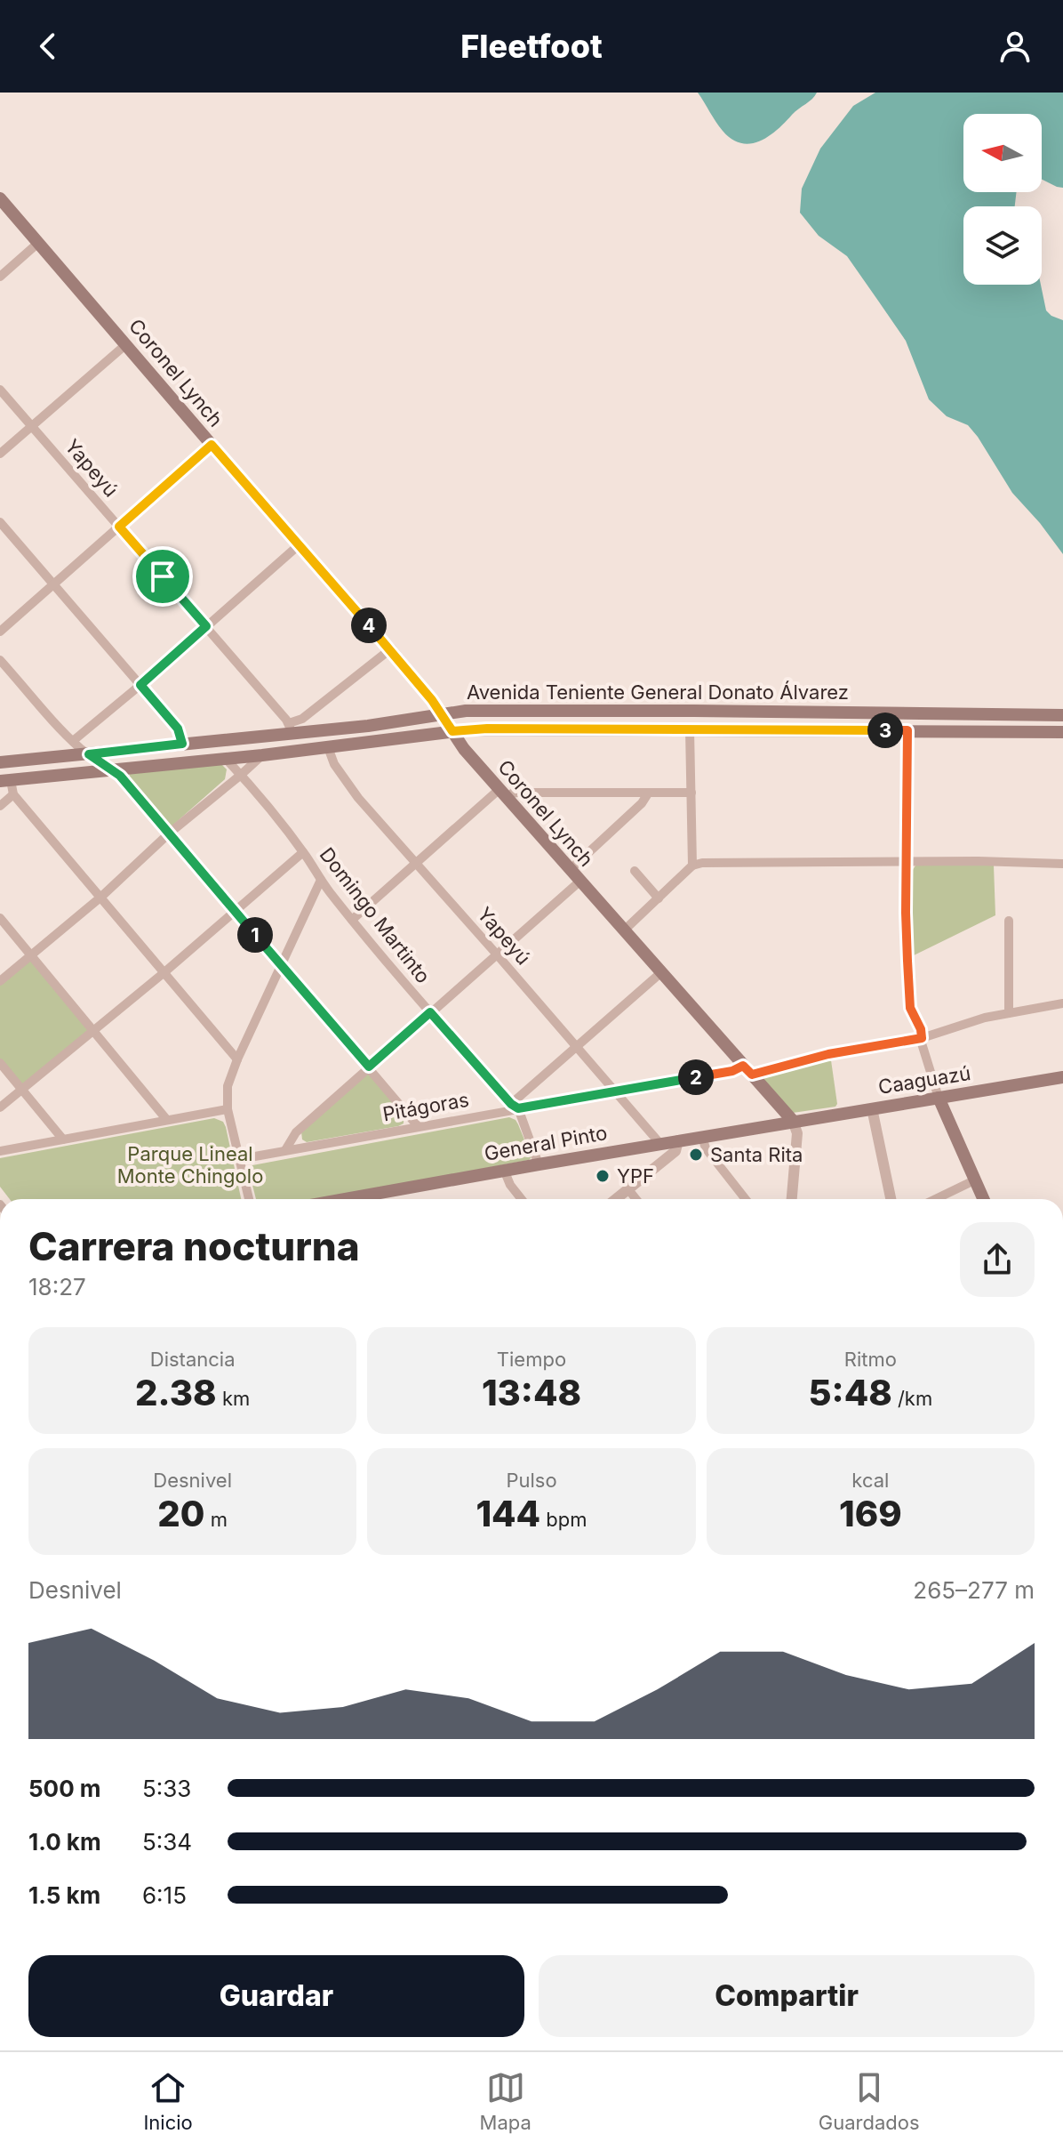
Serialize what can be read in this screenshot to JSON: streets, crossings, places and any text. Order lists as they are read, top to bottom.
{
  "streets": {
    "main road": [
      "Coronel Lynch",
      "Avenida Teniente General Donato Álvarez",
      "Caaguazú",
      "General Pinto"
    ],
    "street": ["Yapeyú", "Domingo Martinto", "Pitágoras"]
  },
  "crossings": [
    ["Coronel Lynch", "Avenida Teniente General Donato Álvarez"],
    ["Coronel Lynch", "Caaguazú"],
    ["Coronel Lynch", "Pitágoras"],
    ["Coronel Lynch", "General Pinto"],
    ["Yapeyú", "Avenida Teniente General Donato Álvarez"],
    ["Yapeyú", "Pitágoras"],
    ["Yapeyú", "General Pinto"],
    ["Avenida Teniente General Donato Álvarez", "Domingo Martinto"],
    ["Domingo Martinto", "Pitágoras"],
    ["Domingo Martinto", "General Pinto"],
    ["Caaguazú", "General Pinto"]
  ],
  "parks": ["Parque Lineal Monte Chingolo"],
  "places": ["Santa Rita", "YPF"],
  "north": "left",
  "page": {
    "header": "Fleetfoot",
    "pins": [
      "4",
      "3",
      "1",
      "2"
    ],
    "heading": ["Carrera nocturna", "18:27"],
    "stats": [
      ["Distancia", "2.38 km"],
      ["Tiempo", "13:48"],
      ["Ritmo", "5:48 /km"],
      ["Desnivel", "20 m"],
      ["Pulso", "144 bpm"],
      ["kcal", "169"]
    ],
    "chart": ["Desnivel", "265–277 m"],
    "list": [
      {
        "name": "500 m",
        "note": "5:33"
      },
      {
        "name": "1.0 km",
        "note": "5:34"
      },
      {
        "name": "1.5 km",
        "note": "6:15"
      }
    ],
    "buttons": ["Guardar", "Compartir"],
    "tabs": ["Inicio", "Mapa", "Guardados"]
  }
}
